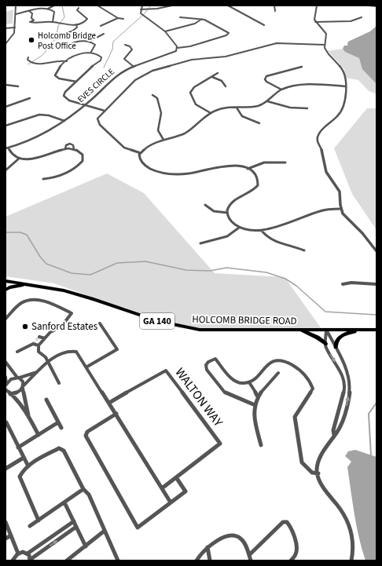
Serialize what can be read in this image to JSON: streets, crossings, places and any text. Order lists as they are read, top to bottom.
{
  "streets": {
    "main road": ["HOLCOMB BRIDGE ROAD", "GA 140"],
    "street": ["EVES CIRCLE", "WALTON WAY"]
  },
  "places": ["Holcomb Bridge Post Office", "Sanford Estates"]
}
